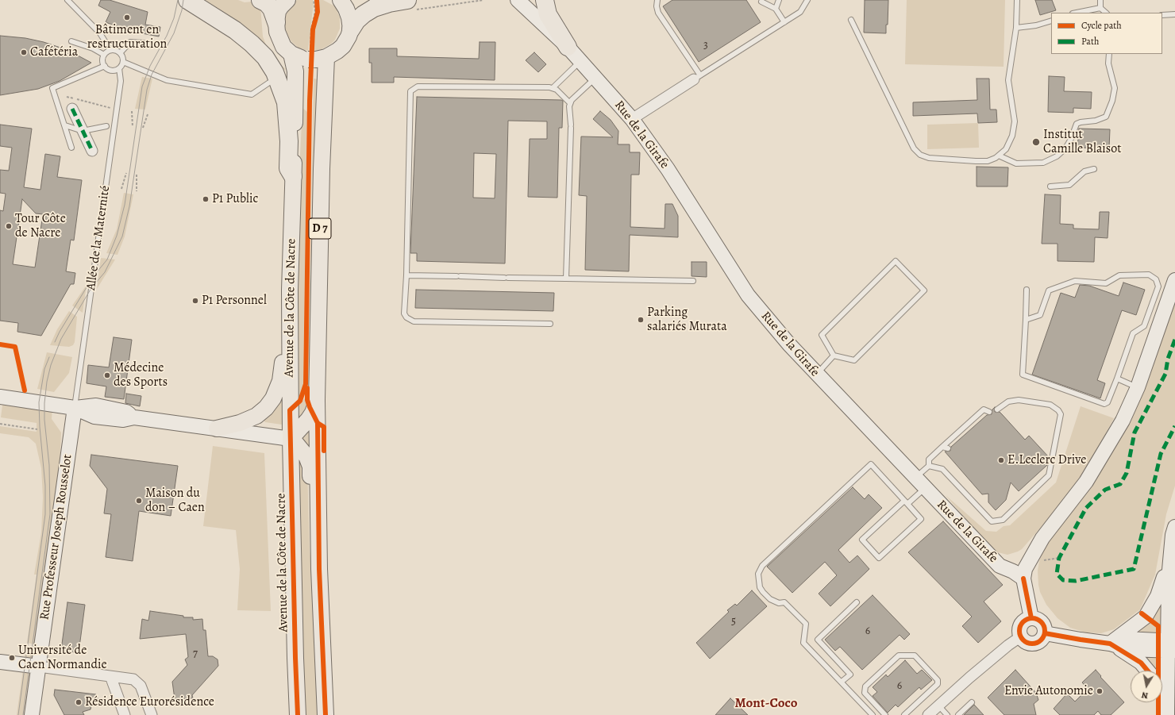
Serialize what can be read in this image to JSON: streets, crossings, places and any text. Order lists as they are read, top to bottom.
{
  "streets": {
    "main road": ["D 7", "Avenue de la Côte de Nacre"],
    "street": ["Rue de la Girafe", "Rue Professeur Joseph Rousselot"],
    "lane": ["Allée de la Maternité"]
  },
  "crossings": [
    ["Allée de la Maternité", "Rue Professeur Joseph Rousselot"]
  ],
  "districts": ["Mont-Coco"],
  "places": [
    "Bâtiment en restructuration",
    "Cafétéria",
    "Institut Camille Blaisot",
    "P1 Public",
    "Tour Côte de Nacre",
    "P1 Personnel",
    "Parking salariés Murata",
    "Médecine des Sports",
    "E.Leclerc Drive",
    "Maison du don – Caen",
    "Université de Caen Normandie",
    "Envie Autonomie",
    "Résidence Eurorésidence"
  ],
  "house_numbers": [
    "3",
    "5",
    "6",
    "7",
    "6"
  ],
  "legend": ["Cycle path", "Path"],
  "north": "bottom"
}
